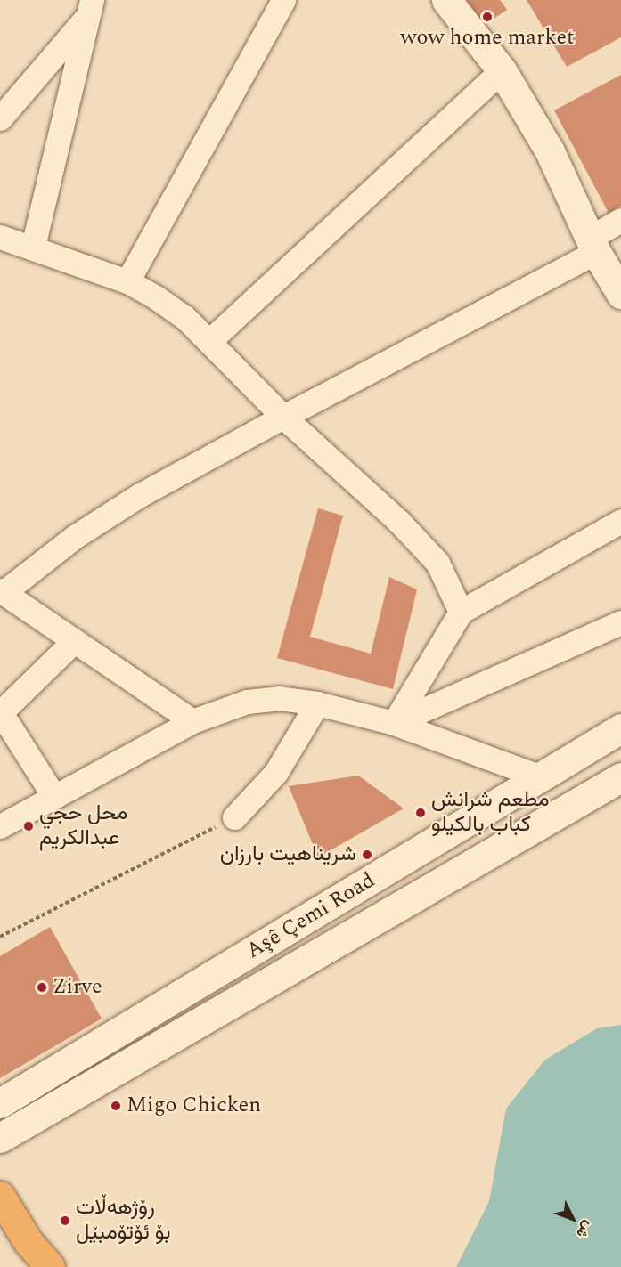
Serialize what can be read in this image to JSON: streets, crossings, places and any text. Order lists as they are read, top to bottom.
{
  "streets": {
    "main road": ["Aşê Çemi Road"]
  },
  "places": [
    "wow home market",
    "مطعم شرانش كباب بالكيلو",
    "محل حجي عبدالكريم",
    "شريناهيت بارزان",
    "Zirve",
    "Migo Chicken",
    "رۆژهەڵات بۆ ئۆتۆمبێل"
  ],
  "north": "bottom right"
}
